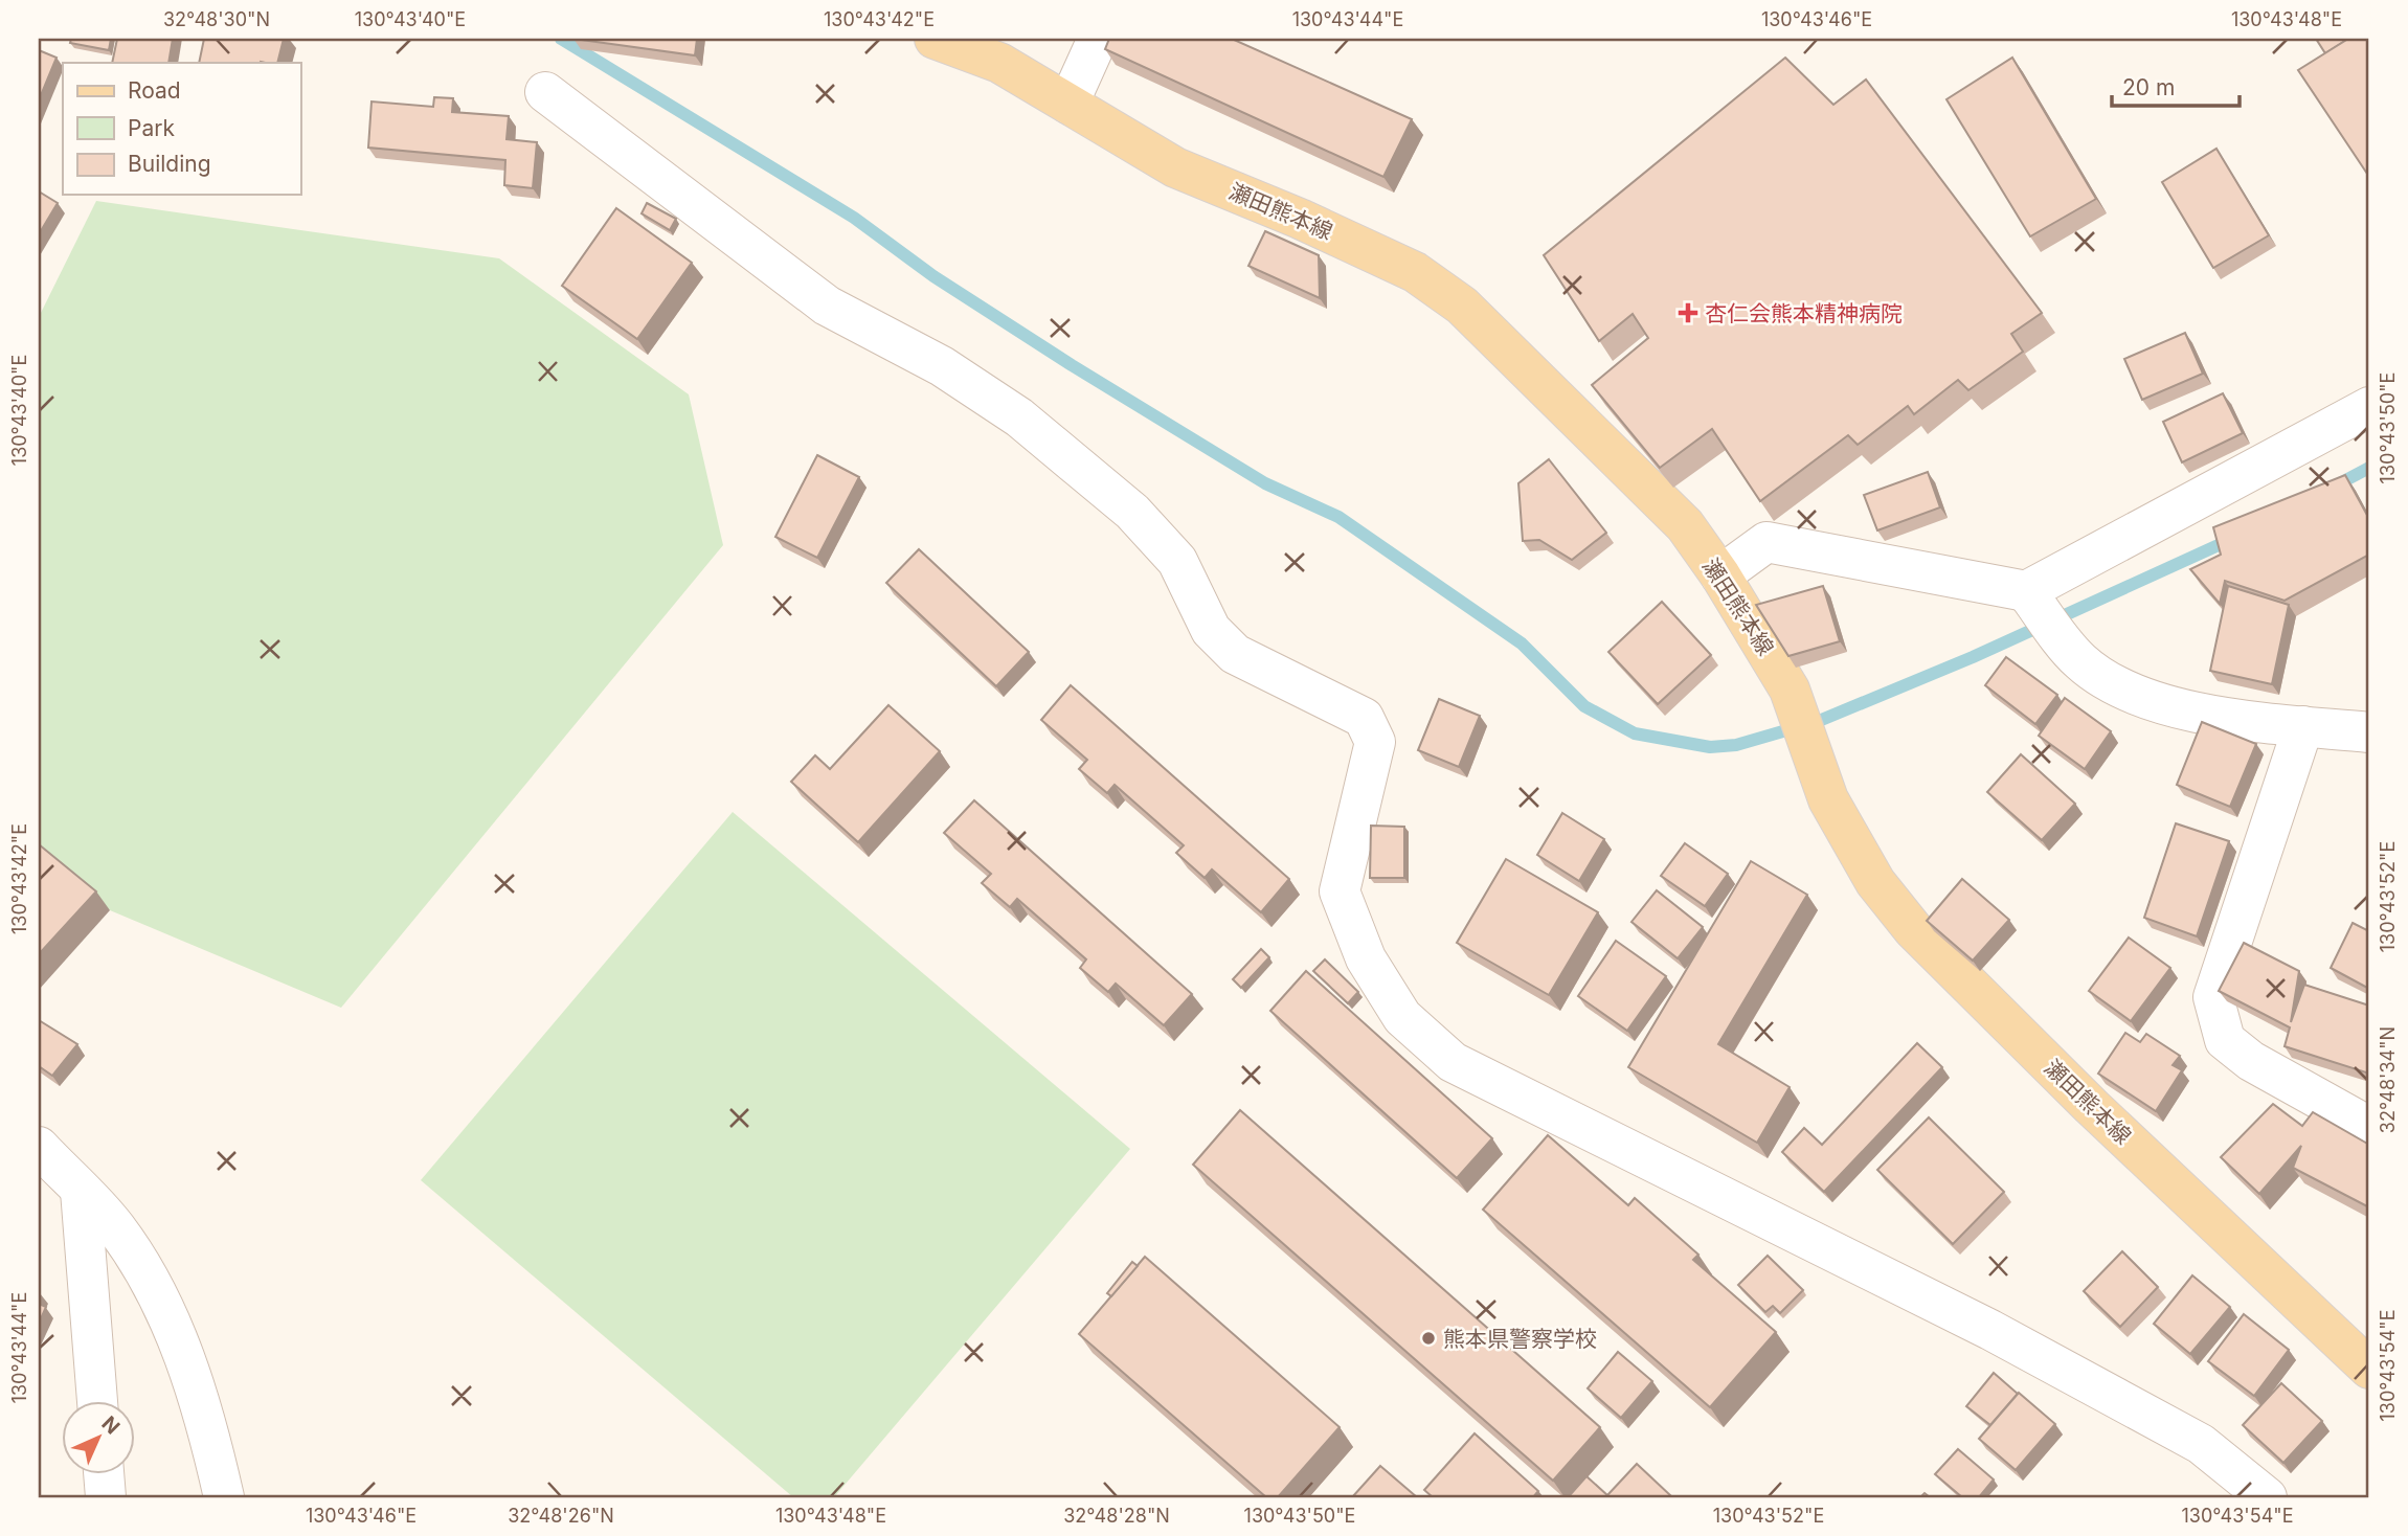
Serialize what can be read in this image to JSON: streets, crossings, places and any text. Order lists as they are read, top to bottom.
{
  "streets": {
    "main road": ["瀬田熊本線"]
  },
  "places": {
    "health": ["杏仁会熊本精神病院"],
    "other": ["熊本県警察学校"]
  },
  "legend": ["Road", "Park", "Building"],
  "scale_bar": "20 m",
  "north": "top right",
  "coordinates": [
    "32°48'30\"N",
    "130°43'40\"E",
    "130°43'42\"E",
    "130°43'44\"E",
    "130°43'46\"E",
    "130°43'48\"E",
    "130°43'50\"E",
    "130°43'52\"E",
    "32°48'34\"N",
    "130°43'54\"E",
    "32°48'26\"N",
    "32°48'28\"N"
  ]
}
